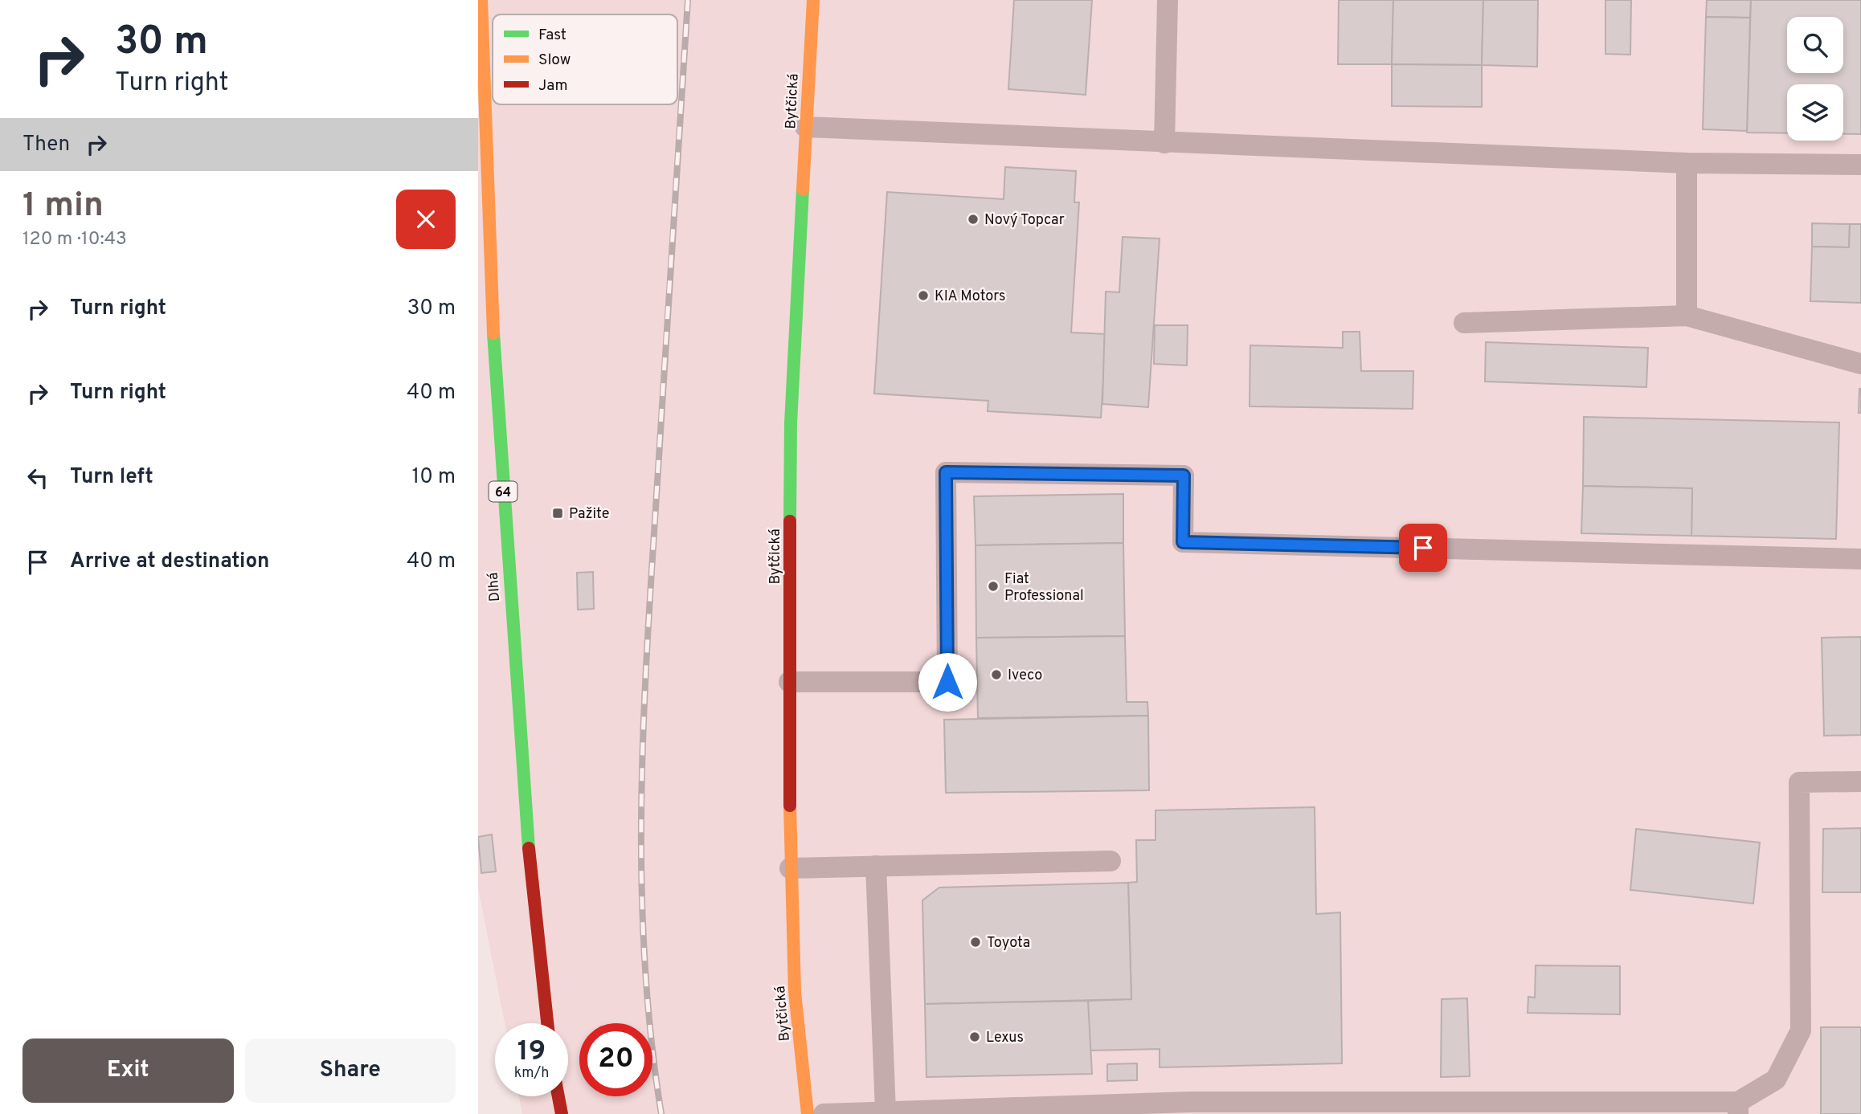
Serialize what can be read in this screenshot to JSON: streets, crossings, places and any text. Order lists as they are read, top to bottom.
{
  "streets": {
    "street": ["Bytčická", "64", "Dlhá"]
  },
  "places": {
    "other": [
      "Nový Topcar",
      "KIA Motors",
      "Fiat Professional",
      "Iveco",
      "Toyota",
      "Lexus"
    ],
    "transit": ["Pažite"]
  },
  "legend": ["Fast", "Slow", "Jam"],
  "page": {
    "turn": ["30 m", "Turn right"],
    "then": "Then",
    "heading": ["1 min", "120 m · 10:43"],
    "list": [
      {
        "name": "Turn right",
        "value": "30 m"
      },
      {
        "name": "Turn right",
        "value": "40 m"
      },
      {
        "name": "Turn left",
        "value": "10 m"
      },
      {
        "name": "Arrive at destination",
        "value": "40 m"
      }
    ],
    "speed": "19 km/h",
    "limit": "20",
    "buttons": ["Exit", "Share"]
  }
}
